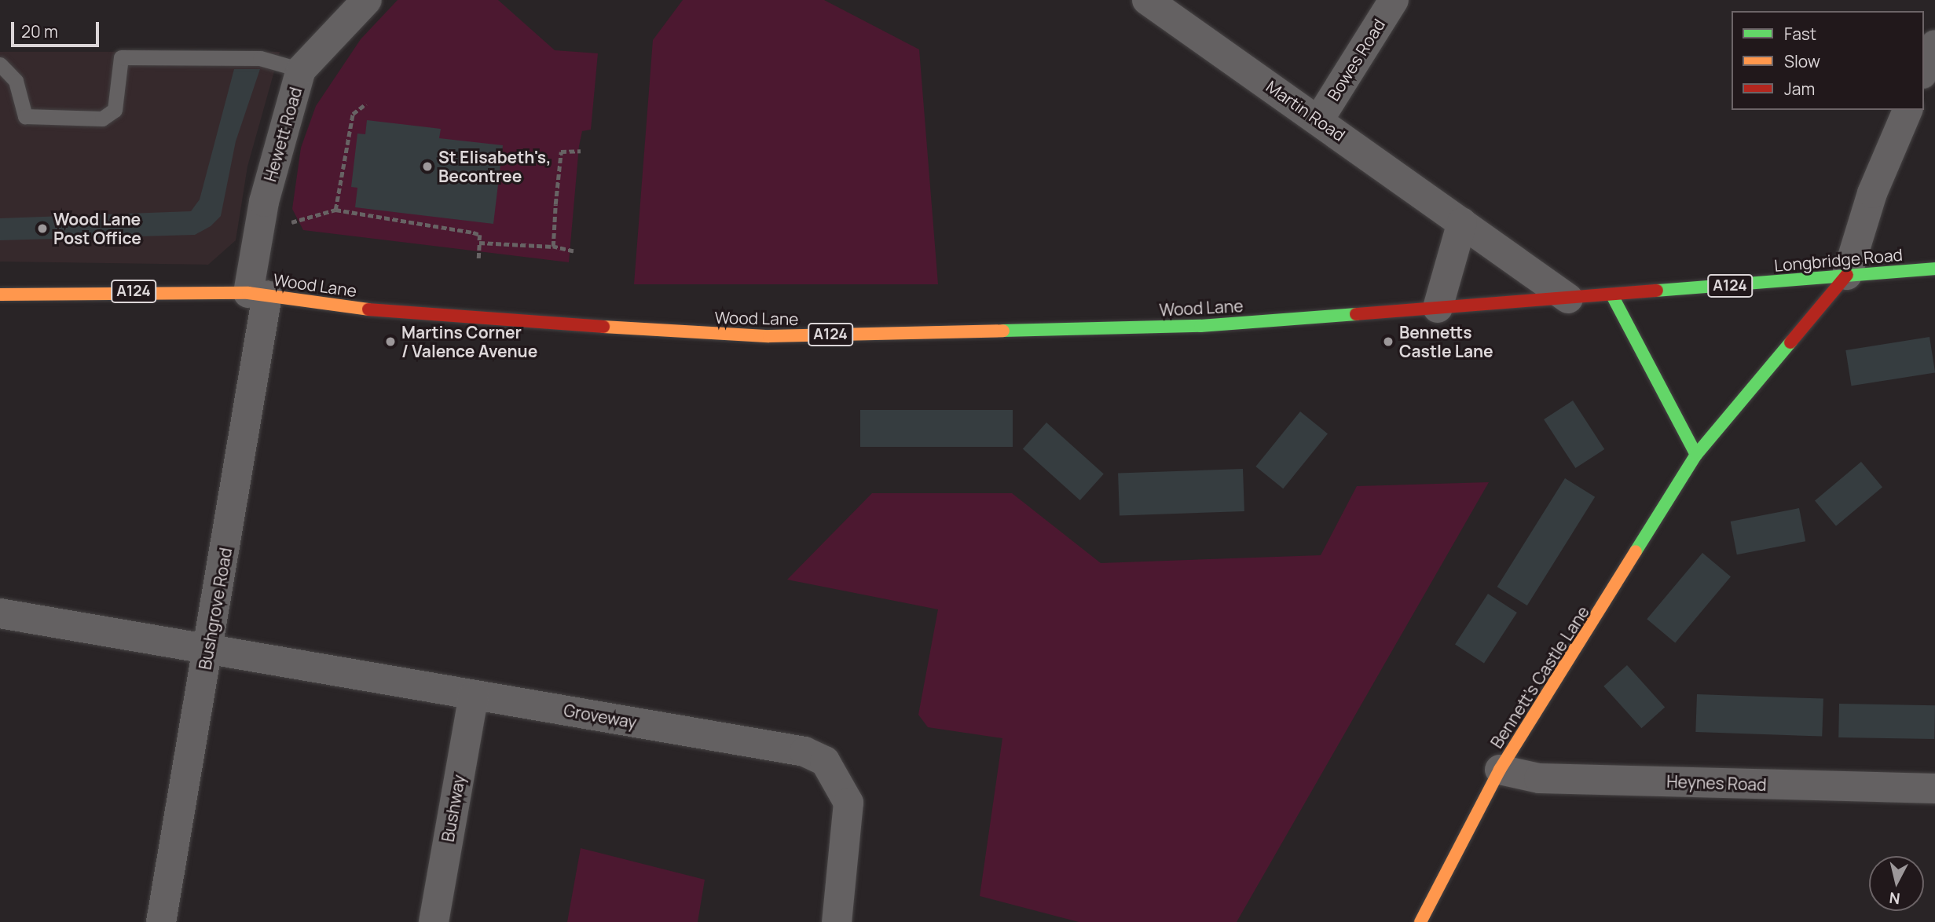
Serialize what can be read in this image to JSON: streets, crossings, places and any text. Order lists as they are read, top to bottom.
{
  "streets": {
    "main road": [
      "Longbridge Road",
      "Wood Lane",
      "A124",
      "Bennett's Castle Lane"
    ],
    "street": [
      "Bowes Road",
      "Martin Road",
      "Hewett Road",
      "Bushgrove Road",
      "Groveway",
      "Heynes Road",
      "Bushway"
    ]
  },
  "crossings": [
    ["Bowes Road", "Martin Road"],
    ["Martin Road", "Wood Lane"],
    ["Hewett Road", "Wood Lane"],
    ["Hewett Road", "Bushgrove Road"],
    ["Longbridge Road", "Wood Lane"],
    ["Longbridge Road", "Bennett's Castle Lane"],
    ["Wood Lane", "Bushgrove Road"],
    ["Bushgrove Road", "Groveway"],
    ["Bennett's Castle Lane", "Heynes Road"],
    ["Groveway", "Bushway"]
  ],
  "places": [
    "St Elisabeth's, Becontree",
    "Wood Lane Post Office",
    "Martins Corner / Valence Avenue",
    "Bennetts Castle Lane"
  ],
  "legend": ["Fast", "Slow", "Jam"],
  "scale_bar": "20 m",
  "north": "bottom"
}
